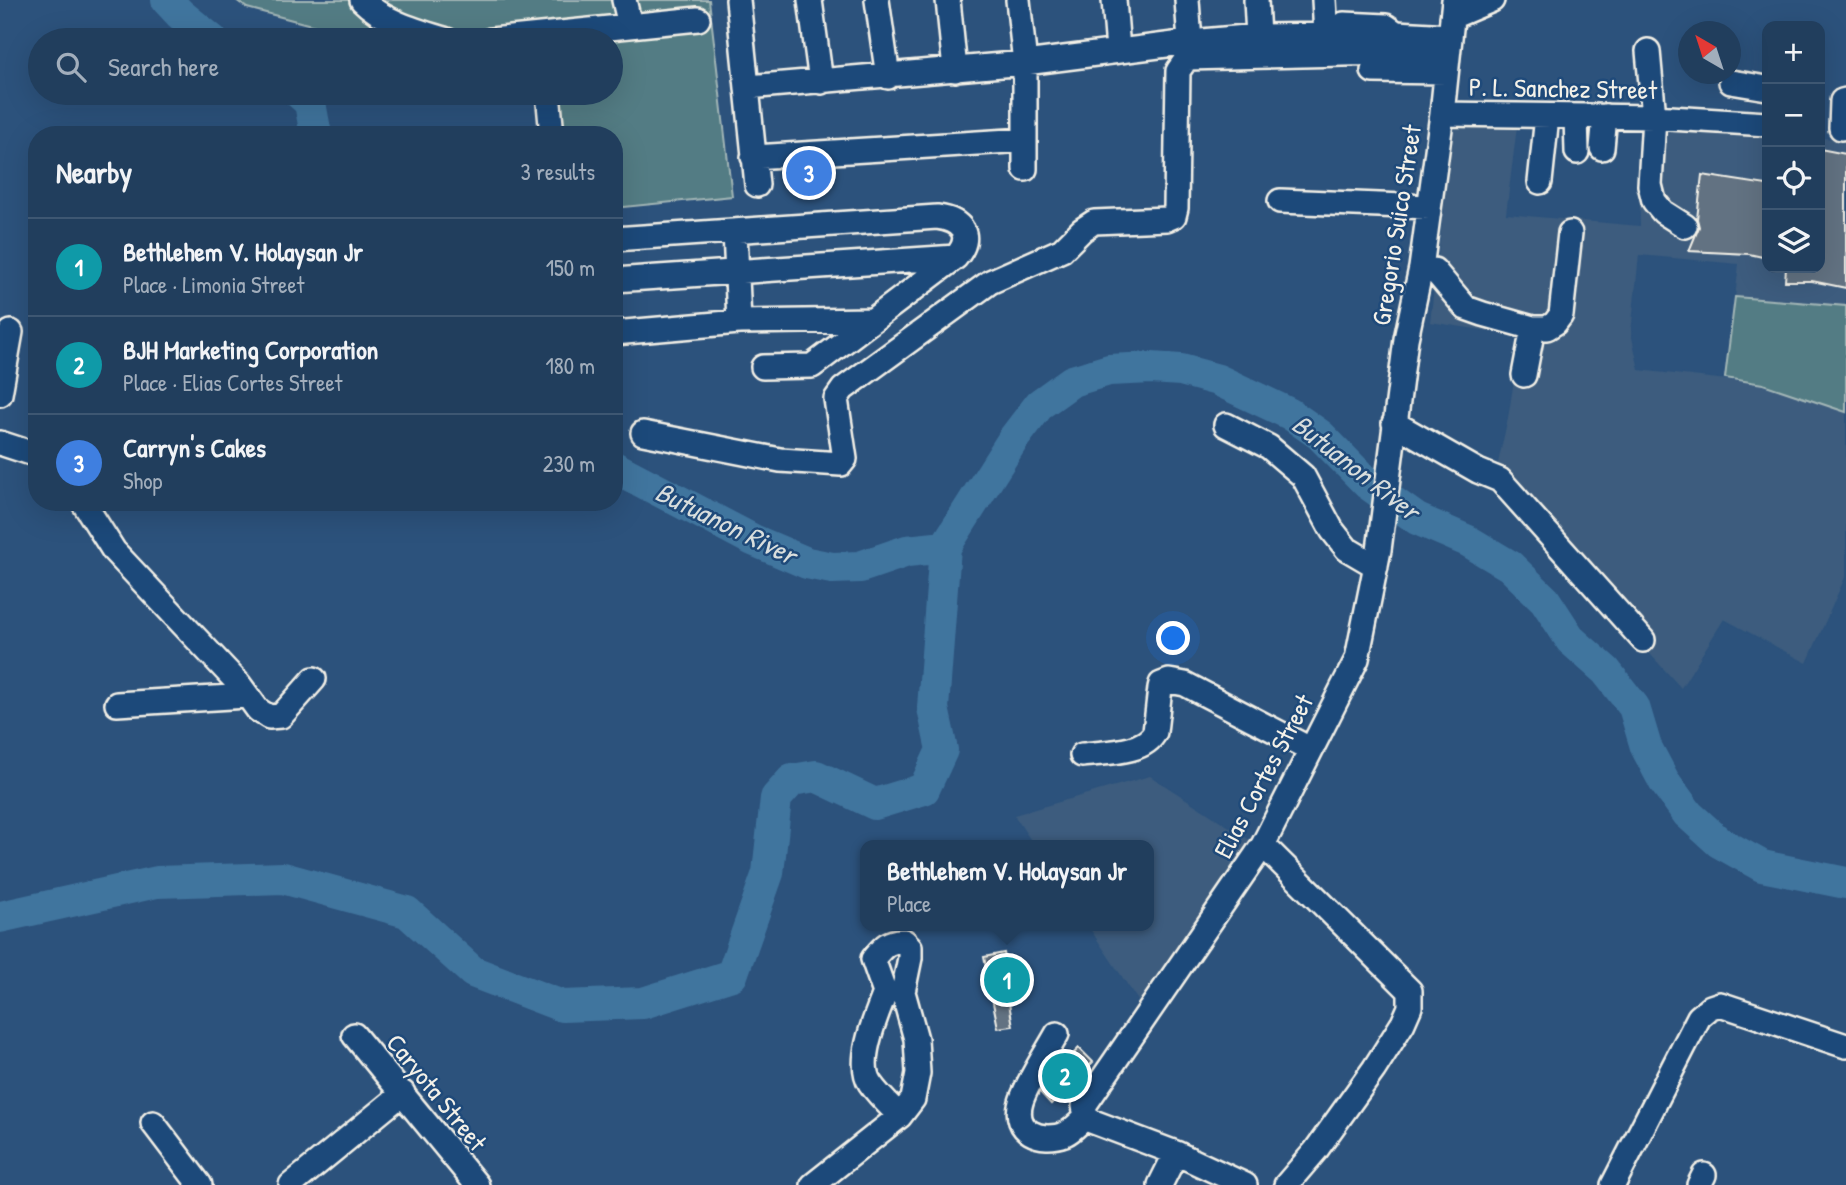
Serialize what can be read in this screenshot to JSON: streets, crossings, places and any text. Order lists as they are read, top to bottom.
{
  "streets": {
    "street": [
      "P. L. Sanchez Street",
      "Gregorio Suico Street",
      "Elias Cortes Street",
      "Caryota Street"
    ]
  },
  "crossings": [
    ["P. L. Sanchez Street", "Gregorio Suico Street"],
    ["Gregorio Suico Street", "Elias Cortes Street"]
  ],
  "water": ["Butuanon River"],
  "north": "top left",
  "page": {
    "map_buttons": ["+", "−"],
    "search": "Search here",
    "heading": ["Nearby", "3 results"],
    "pins": ["3", "1", "2"],
    "list": [
      {
        "mark": "1",
        "name": "Bethlehem V. Holaysan Jr",
        "note": "Place · Limonia Street",
        "value": "150 m"
      },
      {
        "mark": "2",
        "name": "BJH Marketing Corporation",
        "note": "Place · Elias Cortes Street",
        "value": "180 m"
      },
      {
        "mark": "3",
        "name": "Carryn's Cakes",
        "note": "Shop",
        "value": "230 m"
      }
    ],
    "popup": ["Bethlehem V. Holaysan Jr", "Place"]
  }
}
